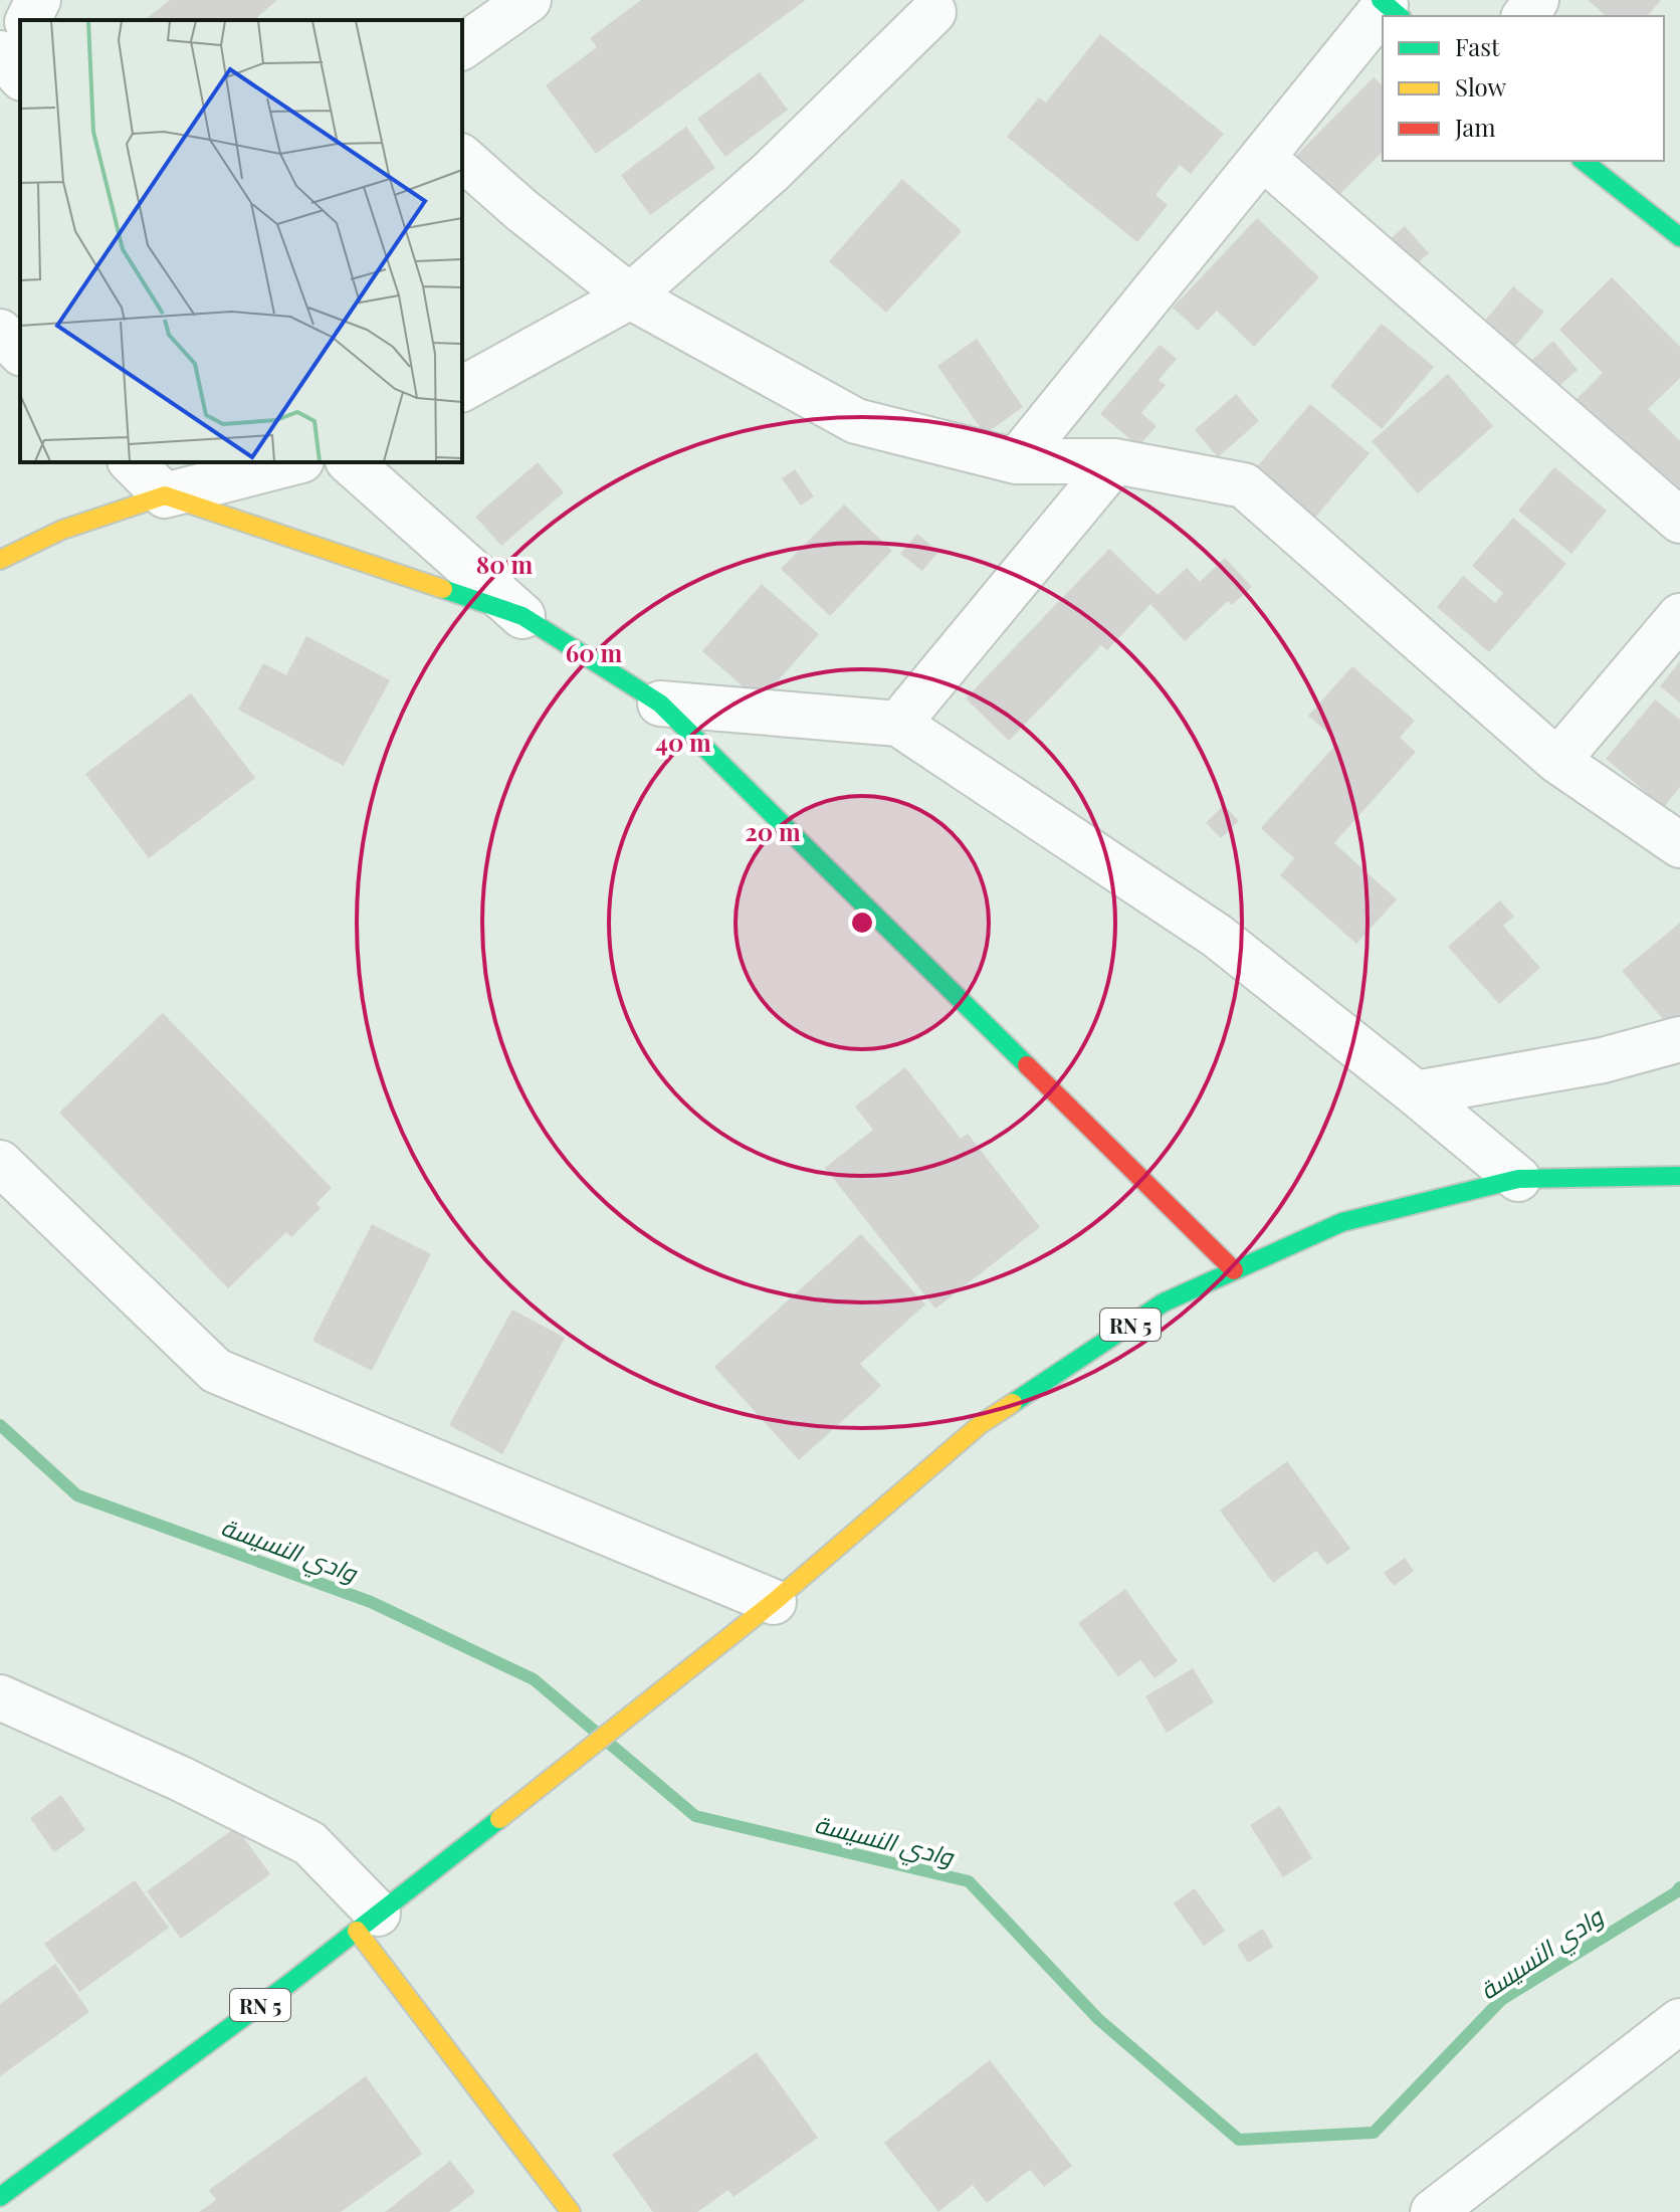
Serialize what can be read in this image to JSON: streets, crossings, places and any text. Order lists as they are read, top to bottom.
{
  "streets": {
    "street": ["RN 5"]
  },
  "water": ["وادي النسيسة"],
  "legend": ["Fast", "Slow", "Jam"],
  "rings": [
    "80 m",
    "60 m",
    "40 m",
    "20 m"
  ]
}
